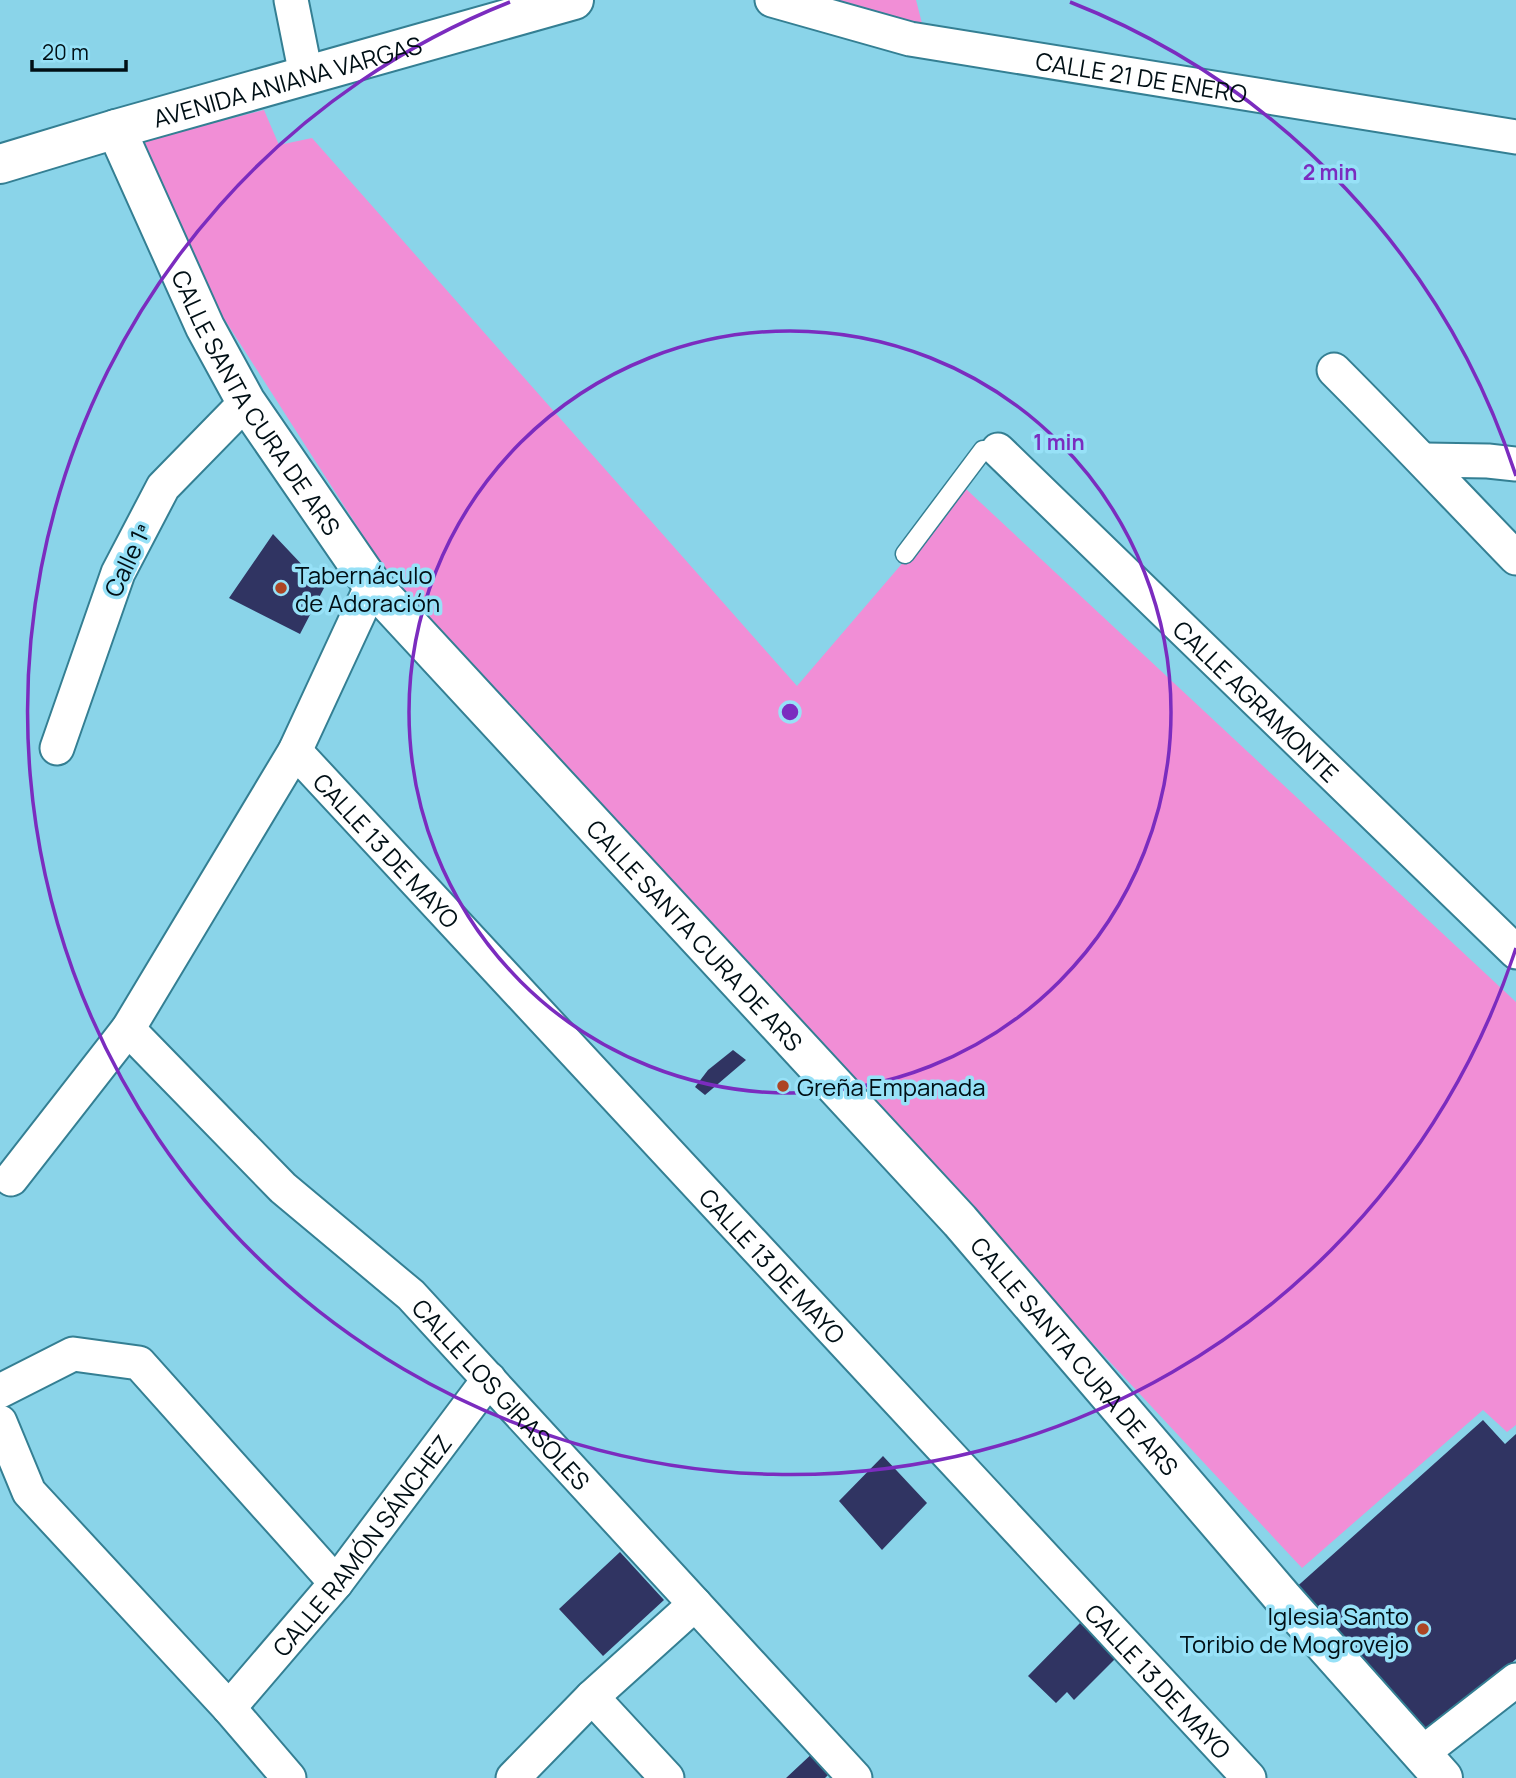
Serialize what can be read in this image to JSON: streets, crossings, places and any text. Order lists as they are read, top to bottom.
{
  "streets": {
    "street": [
      "CALLE 21 DE ENERO",
      "AVENIDA ANIANA VARGAS",
      "CALLE SANTA CURA DE ARS",
      "Calle 1ª",
      "CALLE AGRAMONTE",
      "CALLE 13 DE MAYO",
      "CALLE LOS GIRASOLES",
      "CALLE RAMÓN SÁNCHEZ"
    ]
  },
  "crossings": [
    ["AVENIDA ANIANA VARGAS", "CALLE SANTA CURA DE ARS"],
    ["CALLE SANTA CURA DE ARS", "Calle 1ª"],
    ["CALLE LOS GIRASOLES", "CALLE RAMÓN SÁNCHEZ"]
  ],
  "places": ["Tabernáculo de Adoración", "Greña Empanada", "Iglesia Santo Toribio de Mogrovejo"],
  "scale_bar": "20 m",
  "rings": ["2 min", "1 min"]
}
